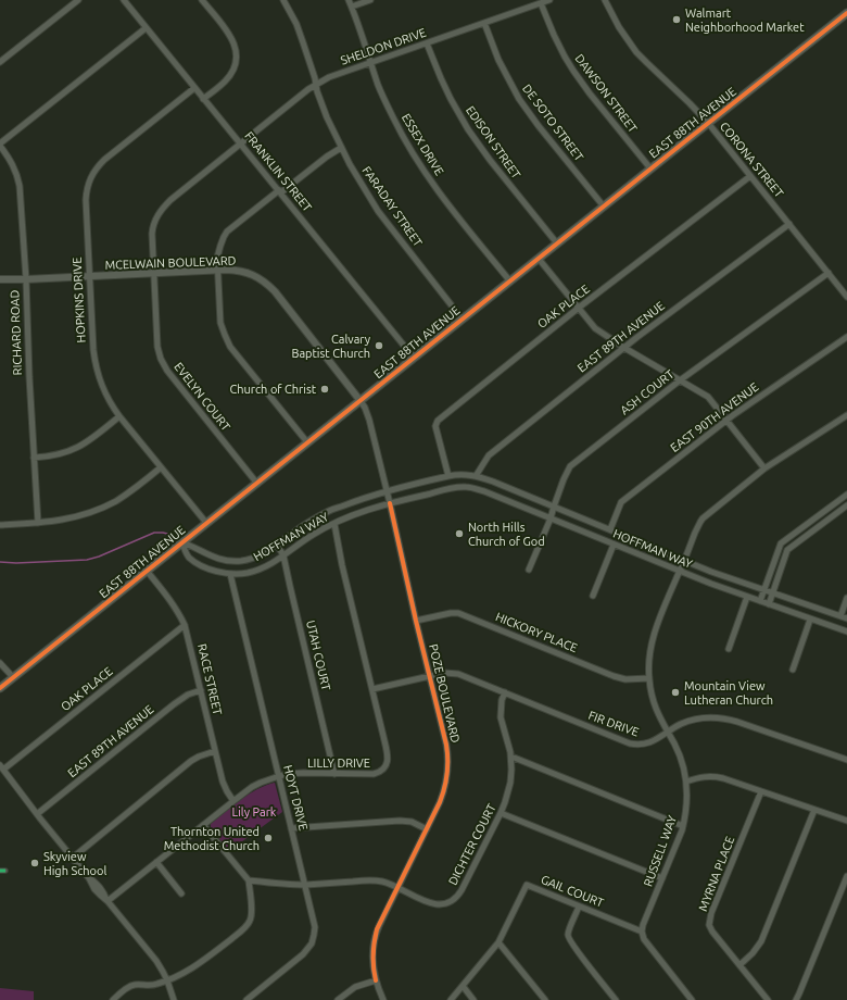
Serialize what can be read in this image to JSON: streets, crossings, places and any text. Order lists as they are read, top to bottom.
{
  "streets": {
    "main road": ["EAST 88TH AVENUE"],
    "street": [
      "SHELDON DRIVE",
      "DAWSON STREET",
      "DE SOTO STREET",
      "EDISON STREET",
      "ESSEX DRIVE",
      "CORONA STREET",
      "FRANKLIN STREET",
      "FARADAY STREET",
      "MCELWAIN BOULEVARD",
      "HOPKINS DRIVE",
      "OAK PLACE",
      "RICHARD ROAD",
      "EAST 89TH AVENUE",
      "ASH COURT",
      "EVELYN COURT",
      "EAST 90TH AVENUE",
      "HOFFMAN WAY",
      "HICKORY PLACE",
      "UTAH COURT",
      "RACE STREET",
      "POZE BOULEVARD",
      "FIR DRIVE",
      "LILLY DRIVE",
      "HOYT DRIVE",
      "DICHTER COURT",
      "RUSSELL WAY",
      "MYRNA PLACE",
      "GAIL COURT"
    ]
  },
  "crossings": [
    ["SHELDON DRIVE", "DAWSON STREET"],
    ["SHELDON DRIVE", "DE SOTO STREET"],
    ["SHELDON DRIVE", "EDISON STREET"],
    ["SHELDON DRIVE", "ESSEX DRIVE"],
    ["SHELDON DRIVE", "FRANKLIN STREET"],
    ["SHELDON DRIVE", "FARADAY STREET"],
    ["SHELDON DRIVE", "EVELYN COURT"],
    ["DAWSON STREET", "EAST 88TH AVENUE"],
    ["DE SOTO STREET", "EAST 88TH AVENUE"],
    ["EAST 88TH AVENUE", "EDISON STREET"],
    ["EAST 88TH AVENUE", "ESSEX DRIVE"],
    ["EAST 88TH AVENUE", "CORONA STREET"],
    ["EAST 88TH AVENUE", "FRANKLIN STREET"],
    ["EAST 88TH AVENUE", "FARADAY STREET"],
    ["EAST 88TH AVENUE", "MCELWAIN BOULEVARD"],
    ["EAST 88TH AVENUE", "HOPKINS DRIVE"],
    ["EAST 88TH AVENUE", "EVELYN COURT"],
    ["EAST 88TH AVENUE", "HOFFMAN WAY"],
    ["EAST 88TH AVENUE", "RACE STREET"],
    ["EAST 88TH AVENUE", "POZE BOULEVARD"],
    ["CORONA STREET", "OAK PLACE"],
    ["CORONA STREET", "EAST 89TH AVENUE"],
    ["CORONA STREET", "ASH COURT"],
    ["FRANKLIN STREET", "HOPKINS DRIVE"],
    ["FRANKLIN STREET", "EVELYN COURT"],
    ["MCELWAIN BOULEVARD", "HOPKINS DRIVE"],
    ["MCELWAIN BOULEVARD", "RICHARD ROAD"],
    ["MCELWAIN BOULEVARD", "EVELYN COURT"],
    ["MCELWAIN BOULEVARD", "POZE BOULEVARD"],
    ["OAK PLACE", "HOFFMAN WAY"],
    ["OAK PLACE", "RACE STREET"],
    ["EAST 89TH AVENUE", "HOFFMAN WAY"],
    ["EAST 89TH AVENUE", "RACE STREET"],
    ["ASH COURT", "HOFFMAN WAY"],
    ["EAST 90TH AVENUE", "HOFFMAN WAY"],
    ["HOFFMAN WAY", "UTAH COURT"],
    ["HOFFMAN WAY", "POZE BOULEVARD"],
    ["HOFFMAN WAY", "LILLY DRIVE"],
    ["HOFFMAN WAY", "HOYT DRIVE"],
    ["HOFFMAN WAY", "RUSSELL WAY"],
    ["HICKORY PLACE", "POZE BOULEVARD"],
    ["HICKORY PLACE", "RUSSELL WAY"],
    ["UTAH COURT", "LILLY DRIVE"],
    ["RACE STREET", "LILLY DRIVE"],
    ["POZE BOULEVARD", "FIR DRIVE"],
    ["POZE BOULEVARD", "DICHTER COURT"],
    ["FIR DRIVE", "LILLY DRIVE"],
    ["FIR DRIVE", "DICHTER COURT"],
    ["FIR DRIVE", "RUSSELL WAY"],
    ["LILLY DRIVE", "HOYT DRIVE"],
    ["HOYT DRIVE", "DICHTER COURT"],
    ["RUSSELL WAY", "GAIL COURT"]
  ],
  "parks": ["Lily Park"],
  "places": [
    "Walmart Neighborhood Market",
    "Calvary Baptist Church",
    "Church of Christ",
    "North Hills Church of God",
    "Mountain View Lutheran Church",
    "Thornton United Methodist Church",
    "Skyview High School"
  ]
}
